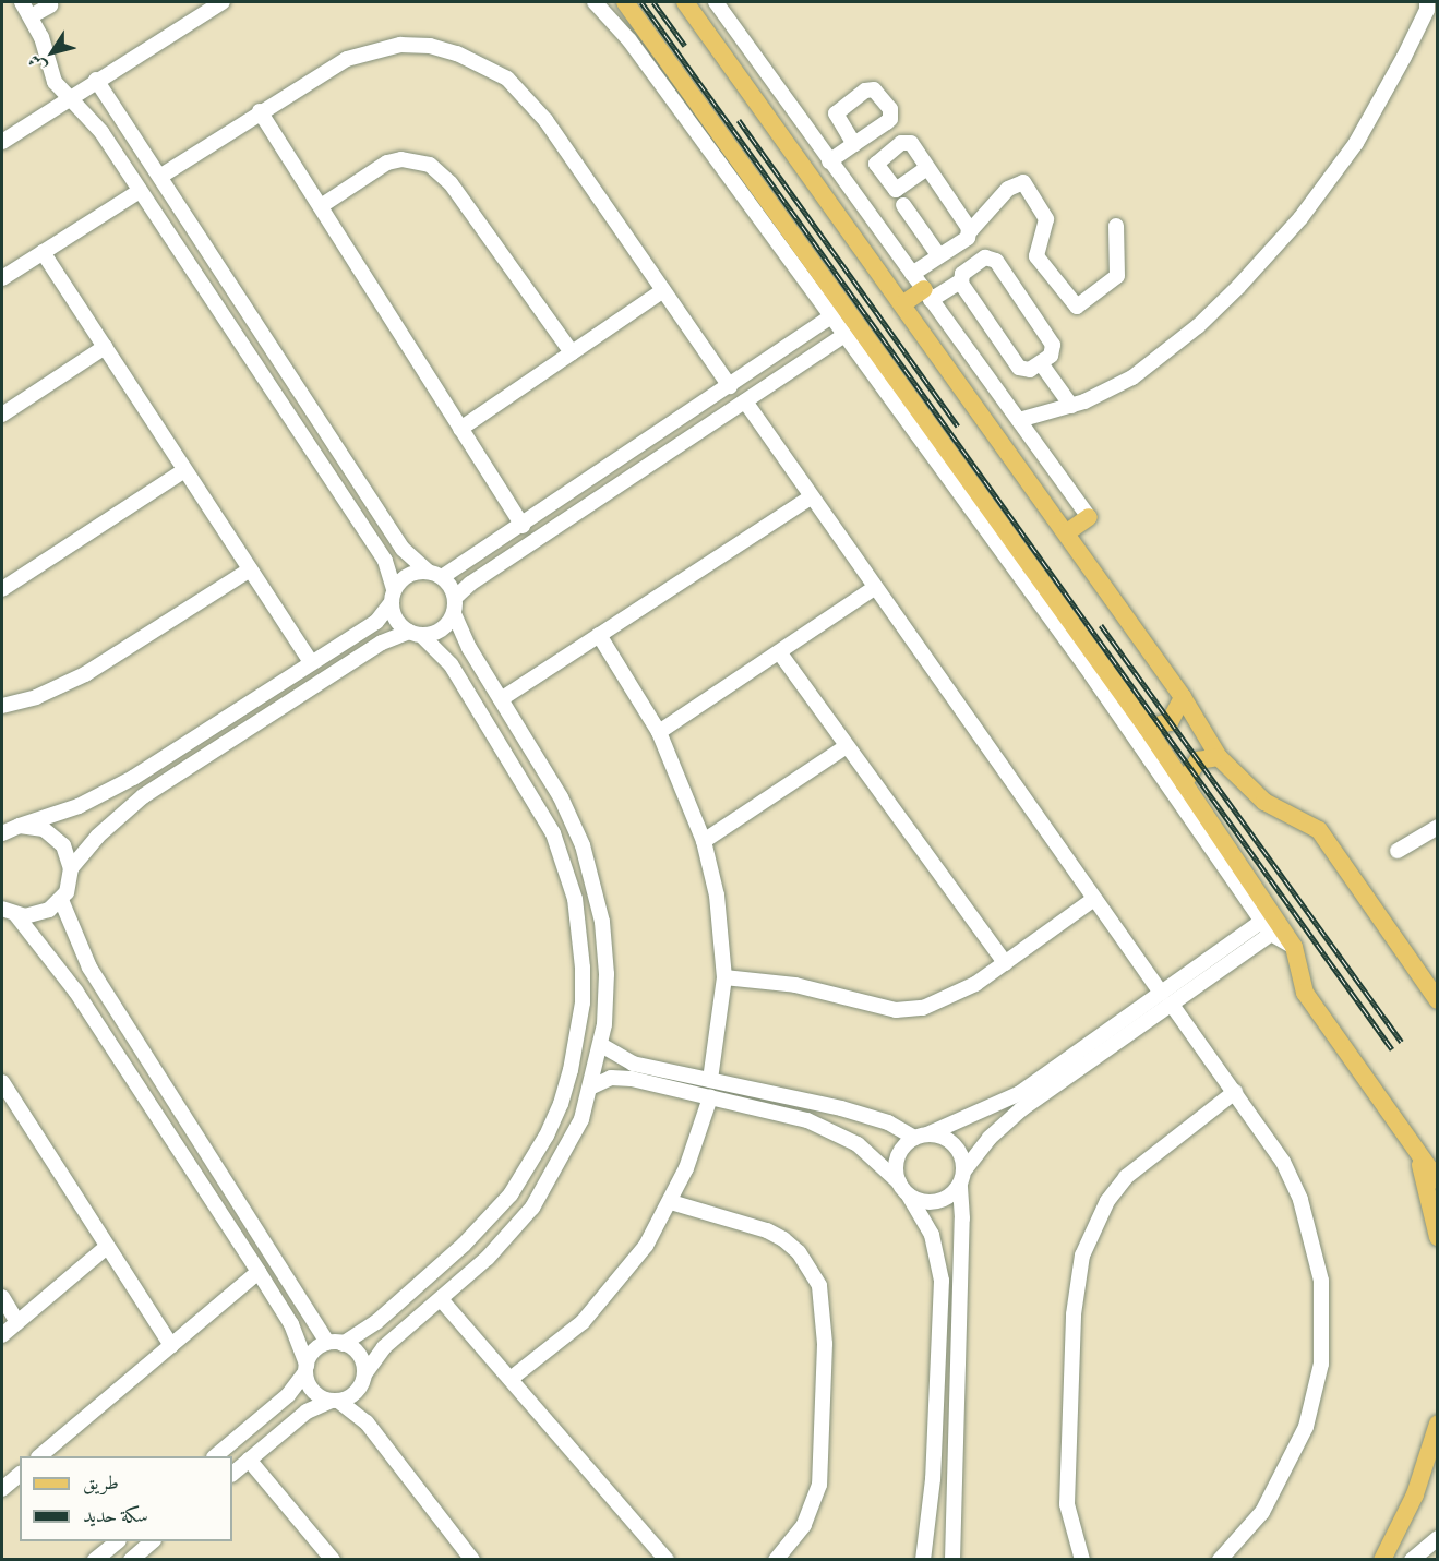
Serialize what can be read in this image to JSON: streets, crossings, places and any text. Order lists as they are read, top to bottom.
{
  "legend": ["طريق", "سكة حديد"],
  "north": "bottom left"
}
